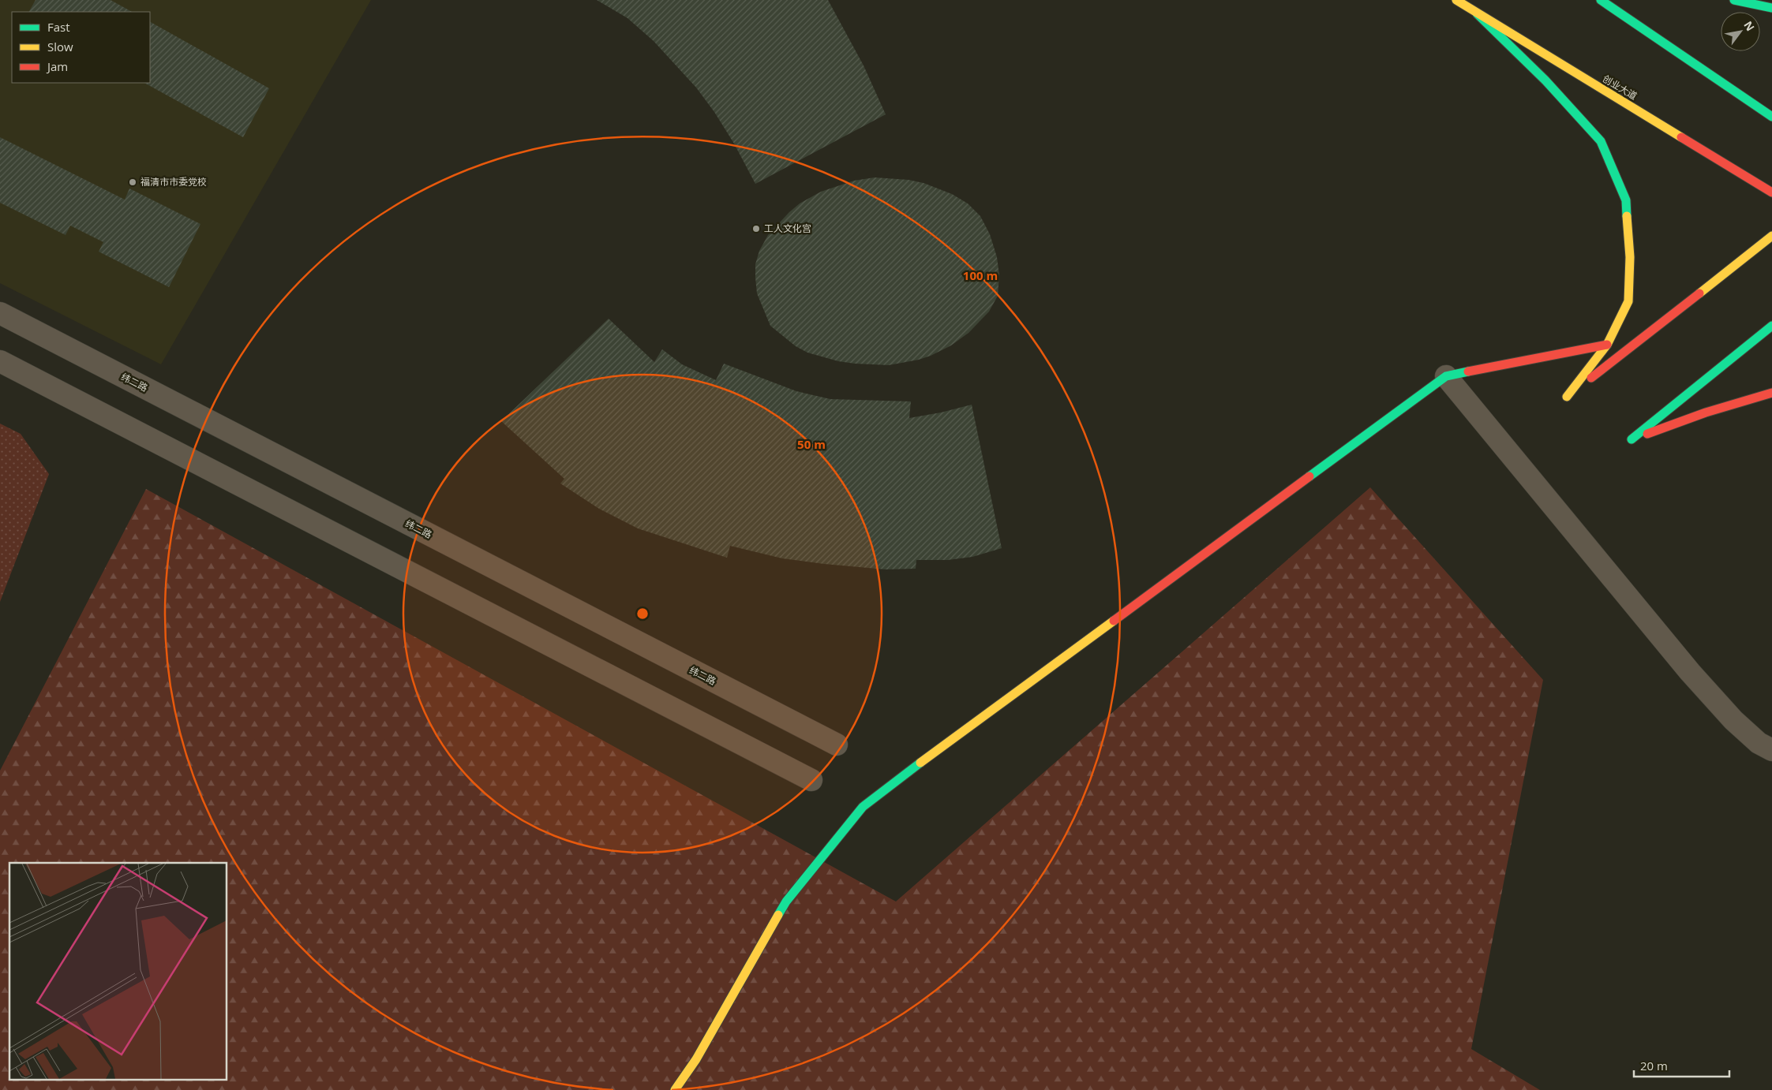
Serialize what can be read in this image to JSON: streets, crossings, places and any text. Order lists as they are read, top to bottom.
{
  "streets": {
    "main road": ["创业大道"],
    "street": ["纬二路"]
  },
  "places": ["福清市市委党校", "工人文化宫"],
  "legend": ["Fast", "Slow", "Jam"],
  "scale_bar": "20 m",
  "north": "top right",
  "rings": ["100 m", "50 m"]
}
